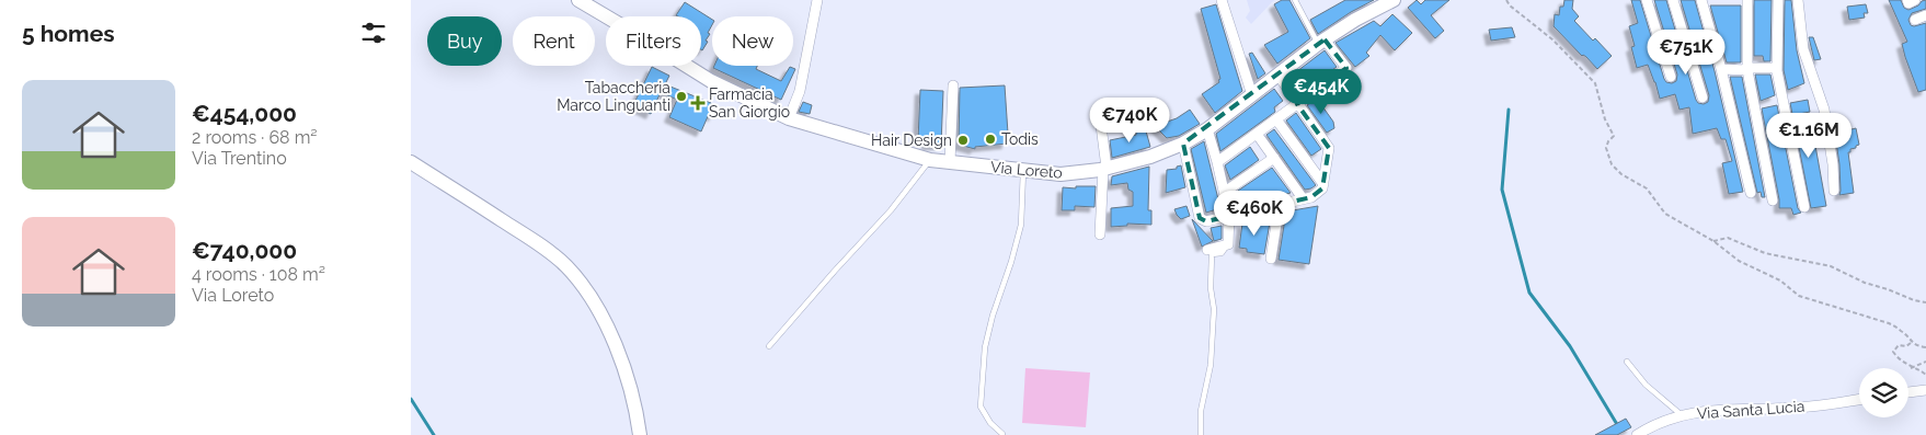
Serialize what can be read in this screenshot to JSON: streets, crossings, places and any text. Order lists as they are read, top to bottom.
{
  "streets": {
    "street": ["Via Loreto", "Via Santa Lucia"]
  },
  "places": {
    "other": ["Tabaccheria Marco Linguanti", "Todis", "Hair Design"],
    "health": ["Farmacia San Giorgio"]
  },
  "page": {
    "heading": "5 homes",
    "chip": [
      "Buy",
      "Rent",
      "Filters",
      "New"
    ],
    "price": [
      "€751K",
      "€454K",
      "€740K",
      "€1.16M",
      "€460K"
    ],
    "list": [
      {
        "name": "€454,000",
        "note": "2 rooms · 68 m² · Via Trentino"
      },
      {
        "name": "€740,000",
        "note": "4 rooms · 108 m² · Via Loreto"
      }
    ]
  }
}
